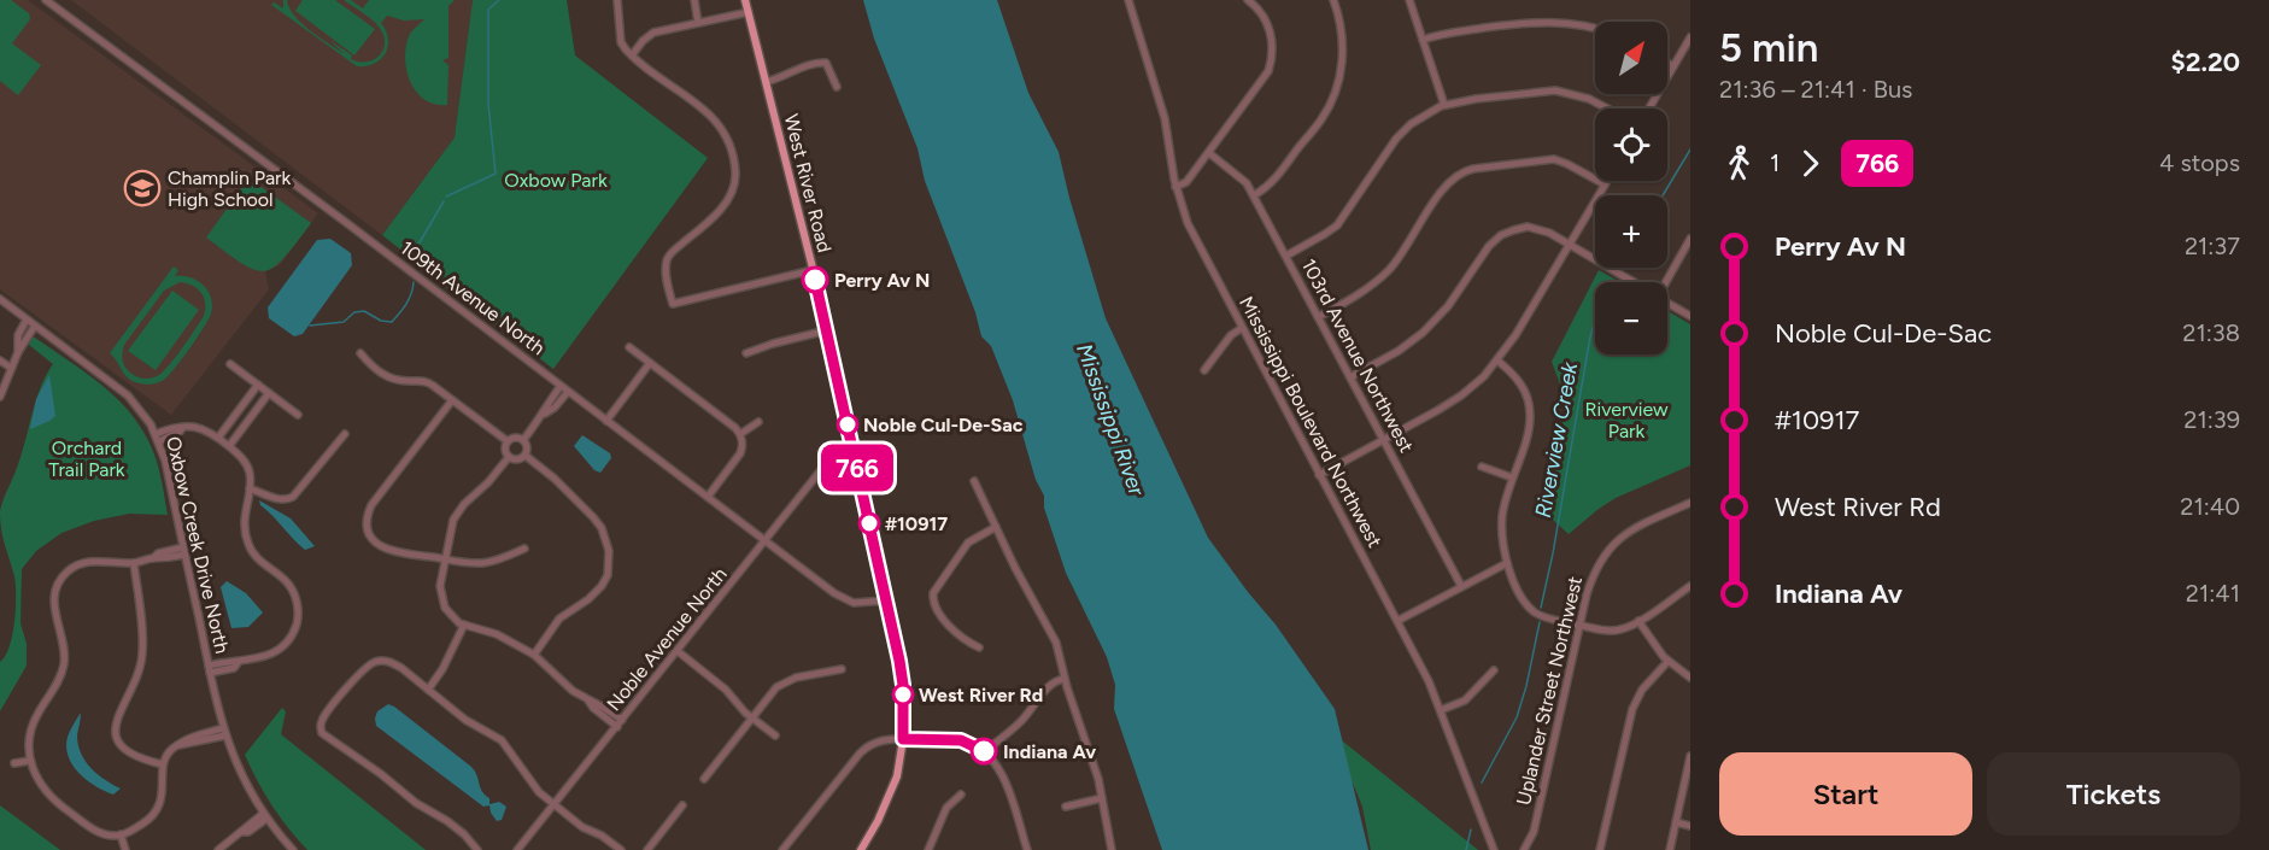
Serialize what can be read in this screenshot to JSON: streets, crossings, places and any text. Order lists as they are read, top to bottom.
{
  "streets": {
    "main road": ["West River Road"],
    "street": [
      "109th Avenue North",
      "103rd Avenue Northwest",
      "Mississippi Boulevard Northwest",
      "Oxbow Creek Drive North",
      "Noble Avenue North",
      "Uplander Street Northwest"
    ]
  },
  "crossings": [
    ["West River Road", "109th Avenue North"],
    ["109th Avenue North", "Noble Avenue North"]
  ],
  "water": ["Mississippi River", "Riverview Creek"],
  "parks": ["Oxbow Park", "Riverview Park", "Orchard Trail Park"],
  "places": {
    "school or university": ["Champlin Park High School"],
    "other": [
      "Perry Av N",
      "Noble Cul-De-Sac",
      "#10917",
      "West River Rd",
      "Indiana Av"
    ]
  },
  "lines": ["bus line 766"],
  "north": "top right",
  "page": {
    "on_map": "766",
    "heading": ["5 min", "21:36 – 21:41 · Bus", "$2.20"],
    "map_buttons": ["+", "−"],
    "legs": ["1", "766", "4 stops"],
    "list": [
      {
        "name": "Perry Av N",
        "value": "21:37"
      },
      {
        "name": "Noble Cul-De-Sac",
        "value": "21:38"
      },
      {
        "name": "#10917",
        "value": "21:39"
      },
      {
        "name": "West River Rd",
        "value": "21:40"
      },
      {
        "name": "Indiana Av",
        "value": "21:41"
      }
    ],
    "buttons": ["Start", "Tickets"]
  }
}
